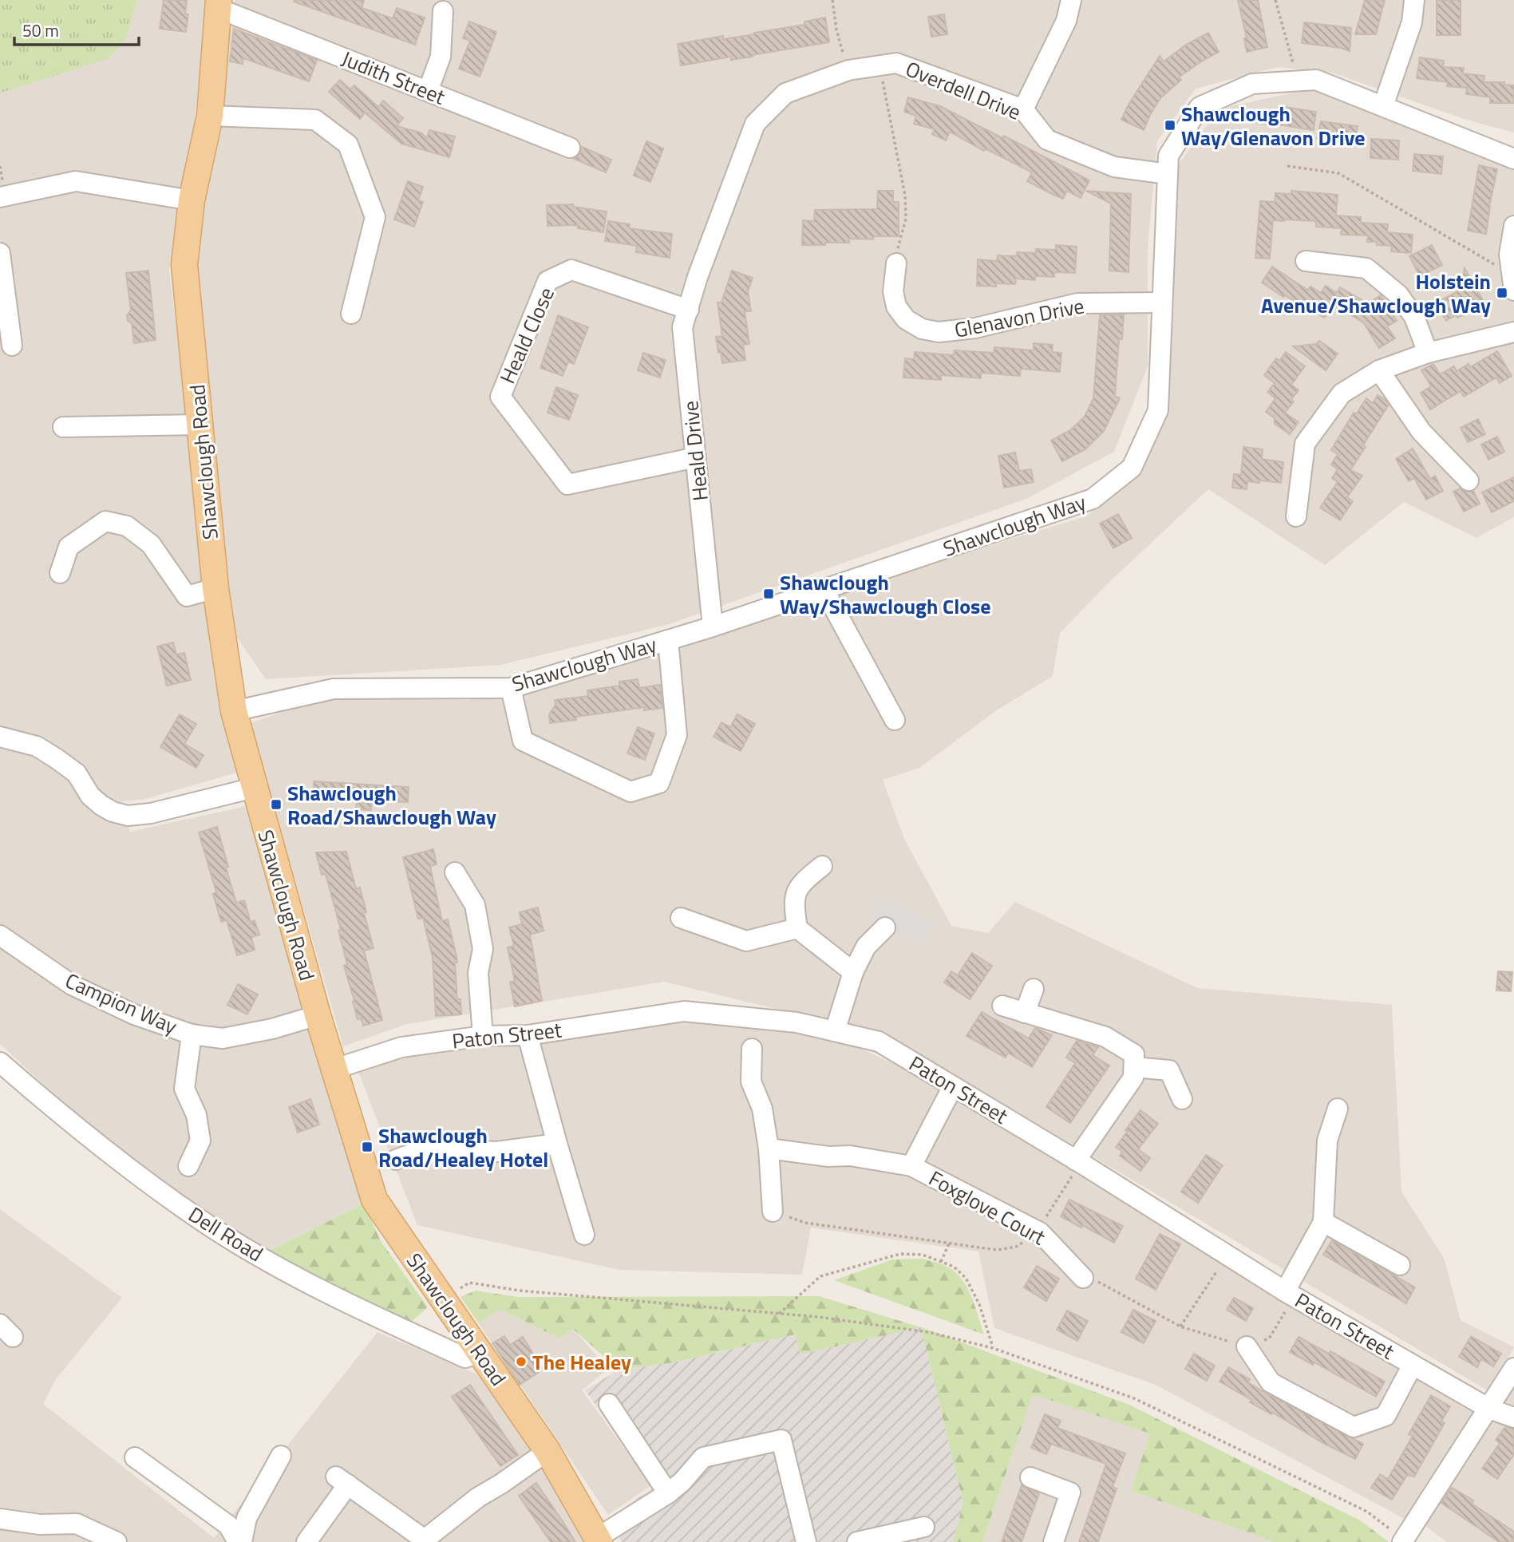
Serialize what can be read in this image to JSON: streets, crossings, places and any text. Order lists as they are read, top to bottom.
{
  "streets": {
    "main road": ["Shawclough Road"],
    "street": [
      "Judith Street",
      "Overdell Drive",
      "Glenavon Drive",
      "Heald Close",
      "Heald Drive",
      "Shawclough Way",
      "Campion Way",
      "Paton Street",
      "Foxglove Court",
      "Dell Road"
    ]
  },
  "crossings": [
    ["Judith Street", "Shawclough Road"],
    ["Overdell Drive", "Heald Drive"],
    ["Overdell Drive", "Shawclough Way"],
    ["Glenavon Drive", "Shawclough Way"],
    ["Heald Close", "Heald Drive"],
    ["Heald Drive", "Shawclough Way"],
    ["Shawclough Road", "Shawclough Way"],
    ["Shawclough Road", "Campion Way"],
    ["Shawclough Road", "Paton Street"],
    ["Shawclough Road", "Dell Road"],
    ["Paton Street", "Foxglove Court"]
  ],
  "places": {
    "transit": [
      "Shawclough Way/Glenavon Drive",
      "Holstein Avenue/Shawclough Way",
      "Shawclough Way/Shawclough Close",
      "Shawclough Road/Shawclough Way",
      "Shawclough Road/Healey Hotel"
    ],
    "other": ["The Healey"]
  },
  "scale_bar": "50 m"
}
